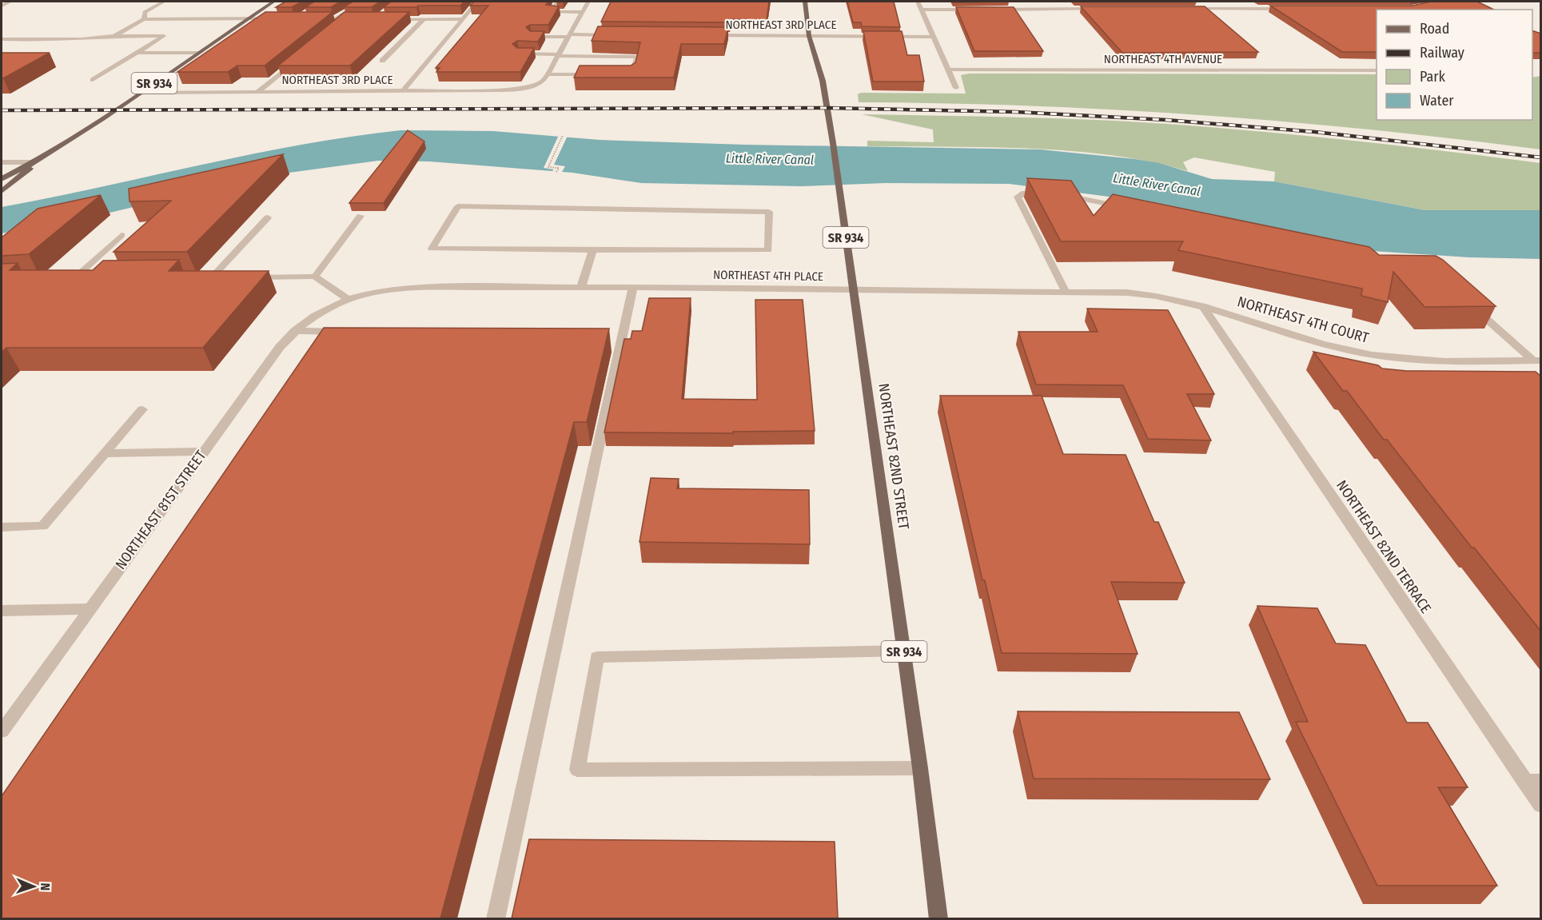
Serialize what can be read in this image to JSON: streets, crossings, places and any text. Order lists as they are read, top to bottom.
{
  "streets": {
    "main road": ["SR 934", "NORTHEAST 82ND STREET"],
    "street": [
      "NORTHEAST 3RD PLACE",
      "NORTHEAST 4TH AVENUE",
      "NORTHEAST 4TH PLACE",
      "NORTHEAST 4TH COURT",
      "NORTHEAST 81ST STREET",
      "NORTHEAST 82ND TERRACE"
    ]
  },
  "crossings": [
    ["NORTHEAST 3RD PLACE", "SR 934"],
    ["NORTHEAST 3RD PLACE", "NORTHEAST 82ND STREET"],
    ["NORTHEAST 4TH PLACE", "NORTHEAST 4TH COURT"],
    ["NORTHEAST 4TH PLACE", "NORTHEAST 82ND STREET"],
    ["NORTHEAST 4TH PLACE", "NORTHEAST 81ST STREET"],
    ["NORTHEAST 4TH PLACE", "NORTHEAST 82ND TERRACE"],
    ["NORTHEAST 4TH COURT", "NORTHEAST 82ND TERRACE"]
  ],
  "water": ["Little River Canal"],
  "legend": [
    "Road",
    "Railway",
    "Park",
    "Water"
  ],
  "north": "right"
}
